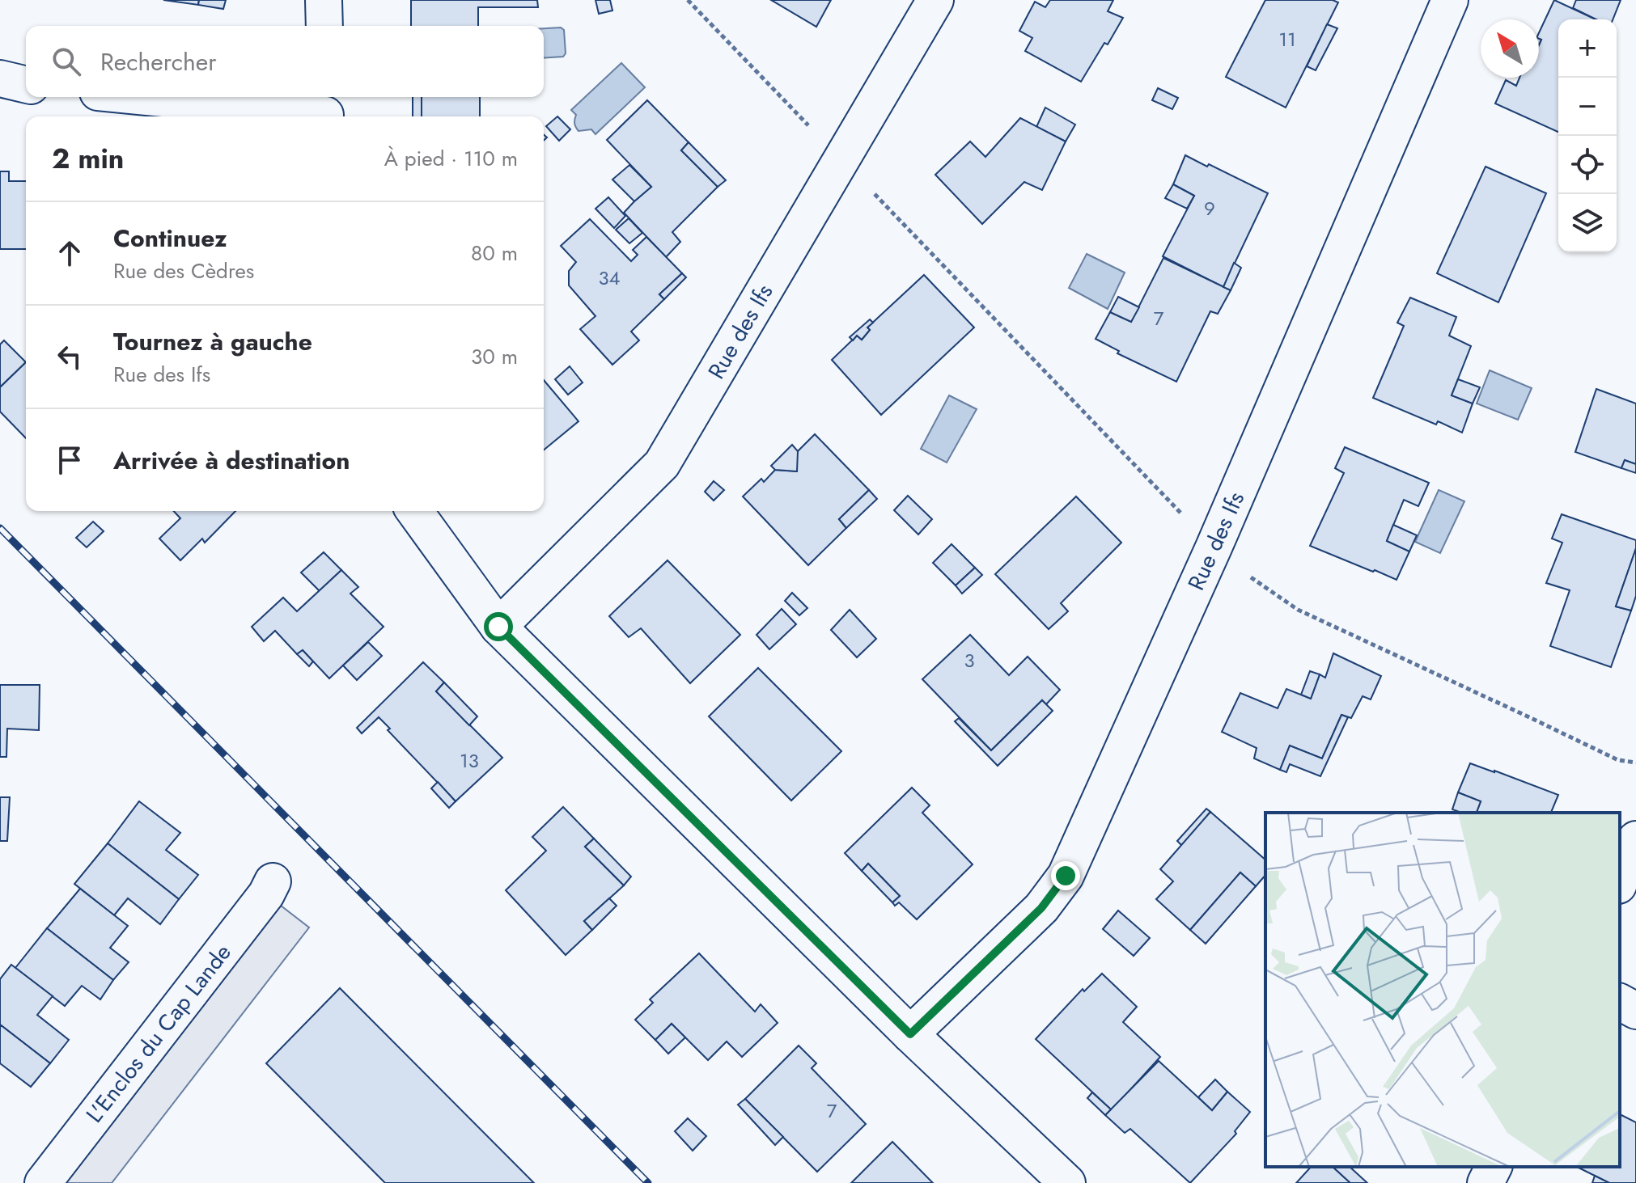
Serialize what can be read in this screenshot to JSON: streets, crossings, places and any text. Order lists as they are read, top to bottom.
{
  "streets": {
    "street": ["Rue des Ifs", "L'Enclos du Cap Lande"]
  },
  "house_numbers": [
    "11",
    "9",
    "34",
    "7",
    "3",
    "13",
    "7"
  ],
  "north": "top left",
  "page": {
    "map_buttons": ["+", "−"],
    "search": "Rechercher",
    "heading": ["2 min", "À pied · 110 m"],
    "list": [
      ["Continuez", "Rue des Cèdres", "80 m"],
      ["Tournez à gauche", "Rue des Ifs", "30 m"],
      "Arrivée à destination"
    ]
  }
}
